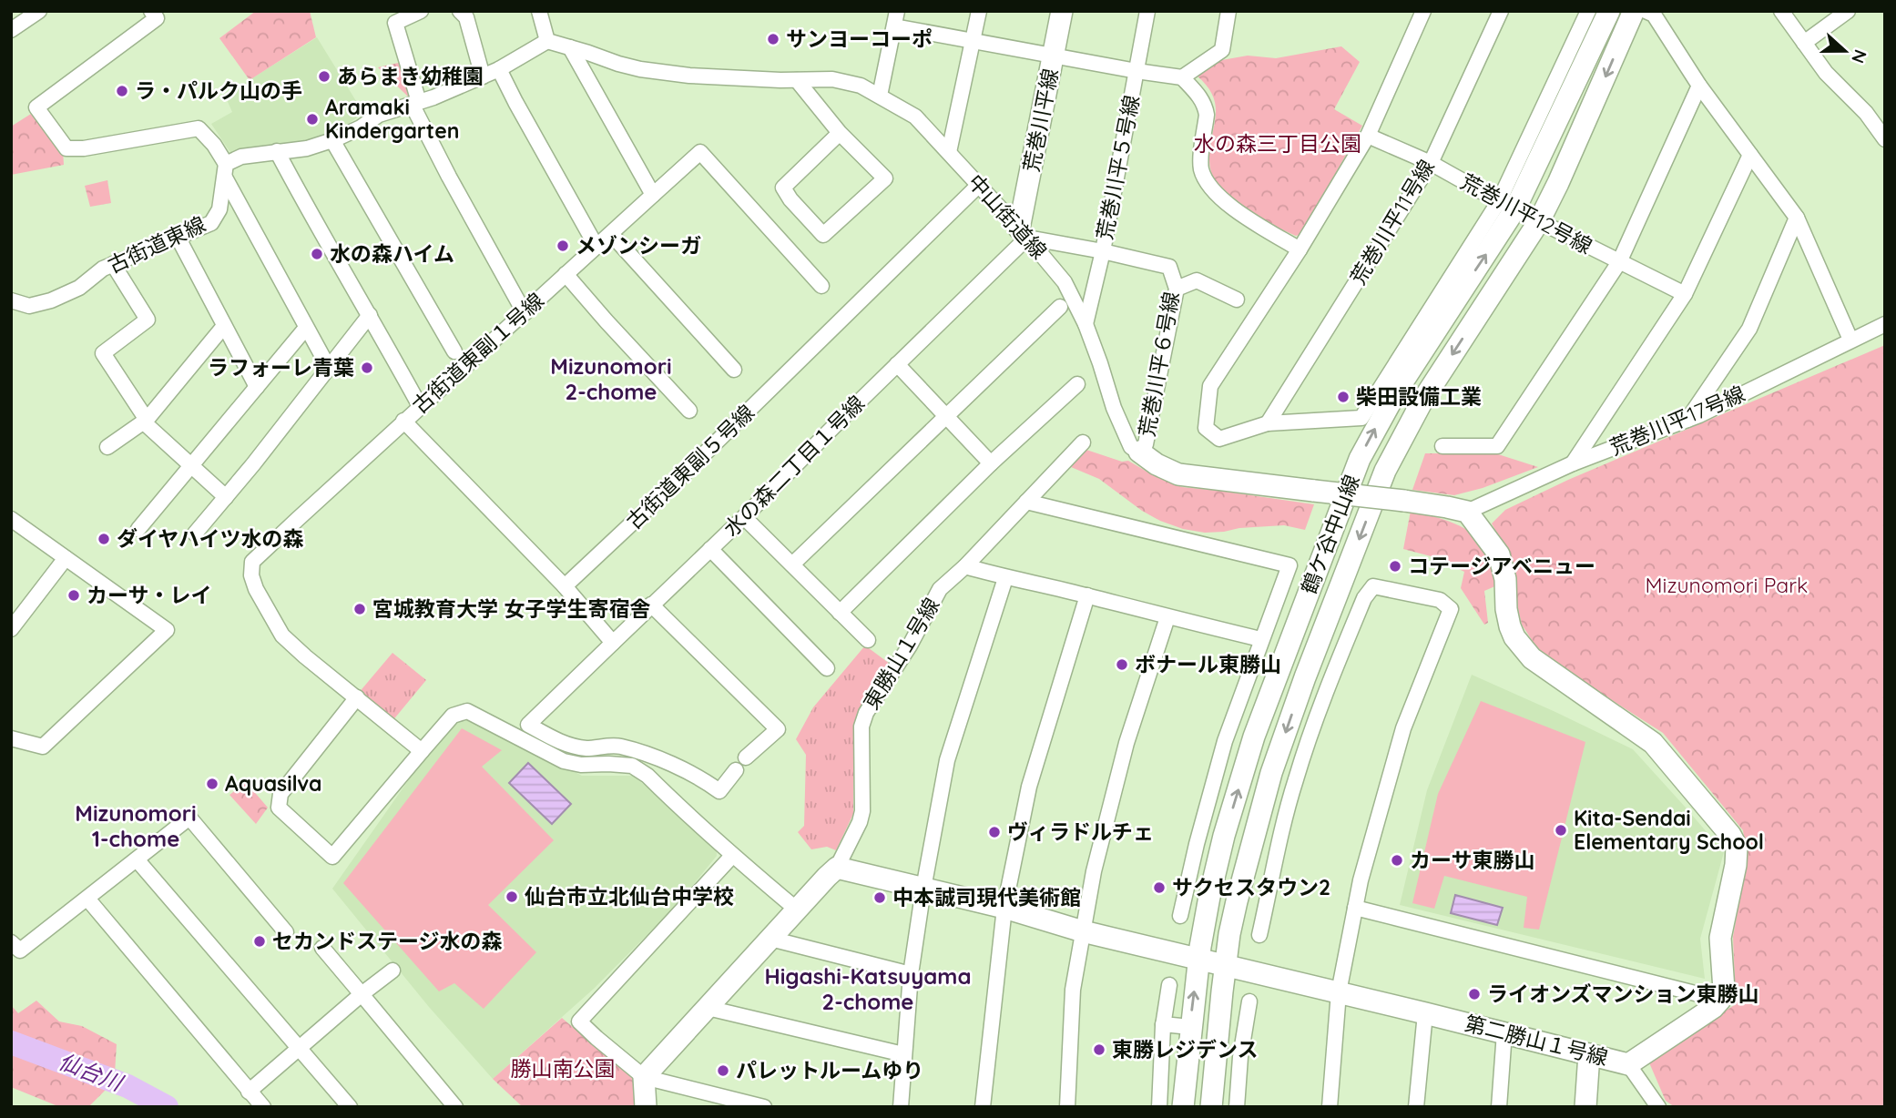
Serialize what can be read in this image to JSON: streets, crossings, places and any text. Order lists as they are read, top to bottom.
{
  "streets": {
    "street": [
      "荒巻川平線",
      "荒巻川平５号線",
      "荒巻川平12号線",
      "中山街道線",
      "荒巻川平11号線",
      "古街道東線",
      "古街道東副１号線",
      "荒巻川平６号線",
      "荒巻川平17号線",
      "水の森二丁目１号線",
      "古街道東副５号線",
      "鶴ケ谷中山線",
      "東勝山１号線",
      "第二勝山１号線"
    ]
  },
  "crossings": [
    ["荒巻川平線", "中山街道線"],
    ["荒巻川平線", "荒巻川平６号線"],
    ["荒巻川平線", "水の森二丁目１号線"],
    ["荒巻川平５号線", "中山街道線"],
    ["荒巻川平５号線", "荒巻川平６号線"],
    ["荒巻川平12号線", "荒巻川平11号線"],
    ["荒巻川平12号線", "鶴ケ谷中山線"],
    ["中山街道線", "荒巻川平６号線"],
    ["中山街道線", "荒巻川平17号線"],
    ["中山街道線", "水の森二丁目１号線"],
    ["中山街道線", "古街道東副５号線"],
    ["荒巻川平６号線", "水の森二丁目１号線"],
    ["鶴ケ谷中山線", "第二勝山１号線"],
    ["東勝山１号線", "第二勝山１号線"]
  ],
  "districts": ["Mizunomori 2-chome", "Mizunomori 1-chome", "Higashi-Katsuyama 2-chome"],
  "water": ["仙台川"],
  "parks": ["水の森三丁目公園", "Mizunomori Park", "勝山南公園"],
  "places": [
    "サンヨーコーポ",
    "あらまき幼稚園",
    "ラ・パルク山の手",
    "Aramaki Kindergarten",
    "メゾンシーガ",
    "水の森ハイム",
    "ラフォーレ青葉",
    "柴田設備工業",
    "ダイヤハイツ水の森",
    "コテージアベニュー",
    "カーサ・レイ",
    "宮城教育大学 女子学生寄宿舎",
    "ボナール東勝山",
    "Aquasilva",
    "Kita-Sendai Elementary School",
    "ヴィラドルチェ",
    "カーサ東勝山",
    "サクセスタウン2",
    "仙台市立北仙台中学校",
    "中本誠司現代美術館",
    "セカンドステージ水の森",
    "ライオンズマンション東勝山",
    "東勝レジデンス",
    "パレットルームゆり"
  ],
  "north": "right"
}
